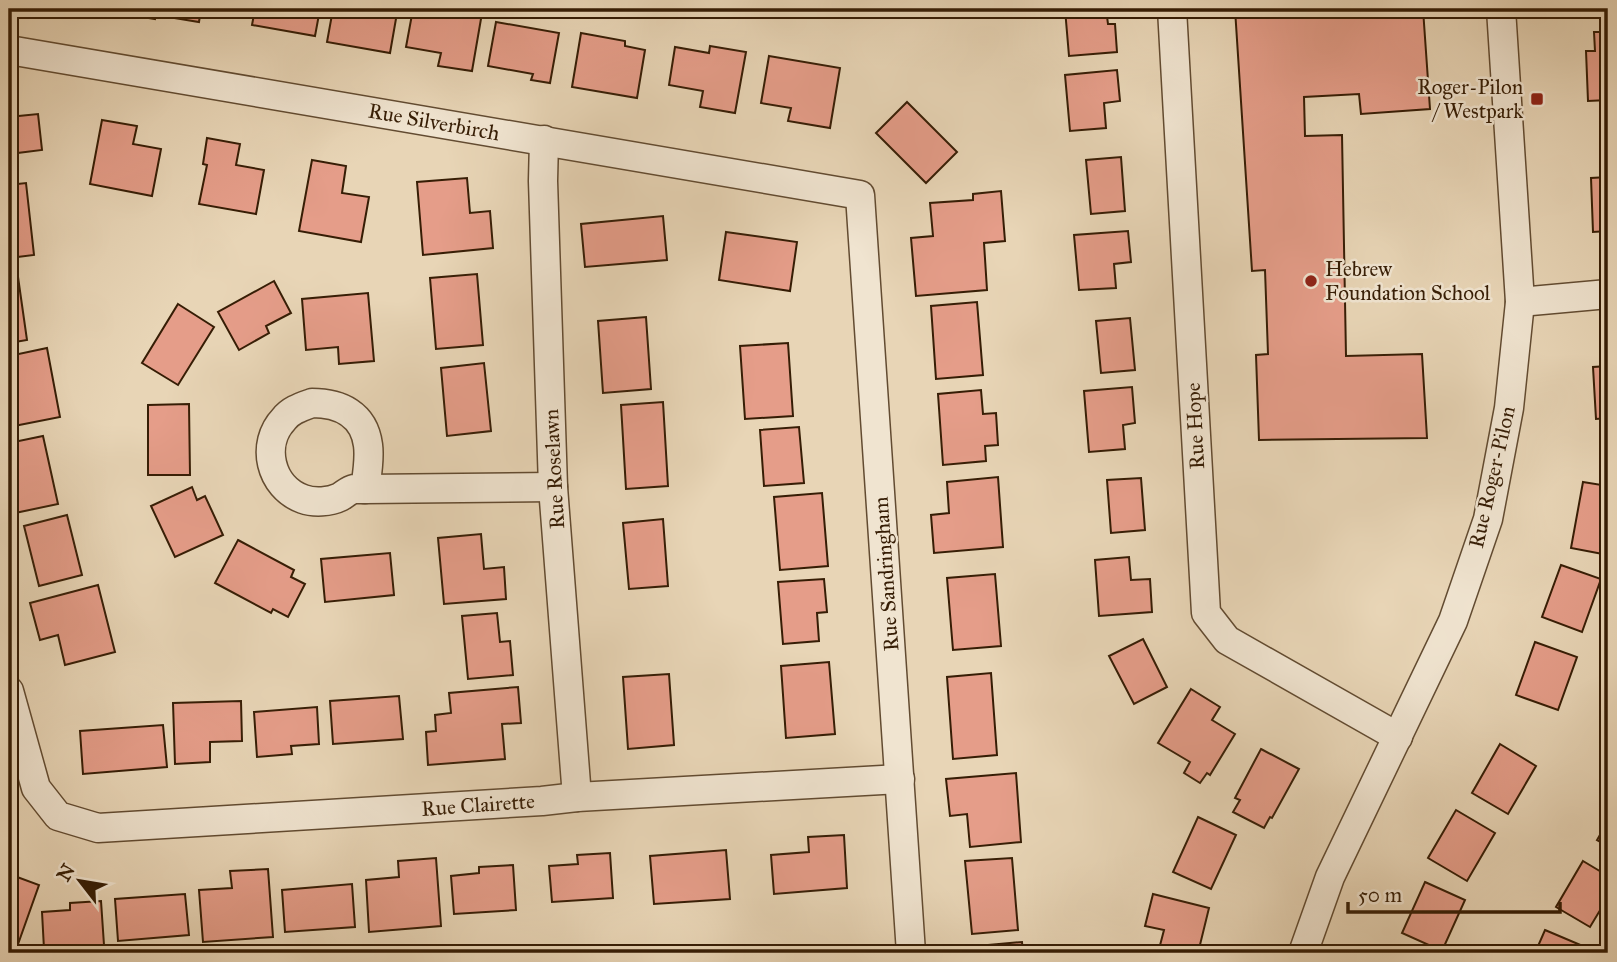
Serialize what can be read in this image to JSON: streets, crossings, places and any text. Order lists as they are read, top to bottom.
{
  "streets": {
    "street": [
      "Rue Silverbirch",
      "Rue Hope",
      "Rue Roselawn",
      "Rue Roger-Pilon",
      "Rue Sandringham",
      "Rue Clairette"
    ]
  },
  "crossings": [
    ["Rue Silverbirch", "Rue Roselawn"],
    ["Rue Silverbirch", "Rue Sandringham"],
    ["Rue Hope", "Rue Roger-Pilon"],
    ["Rue Roselawn", "Rue Clairette"],
    ["Rue Sandringham", "Rue Clairette"]
  ],
  "places": {
    "transit": ["Roger-Pilon / Westpark"],
    "other": ["Hebrew Foundation School"]
  },
  "scale_bar": "50 m",
  "north": "top left"
}
